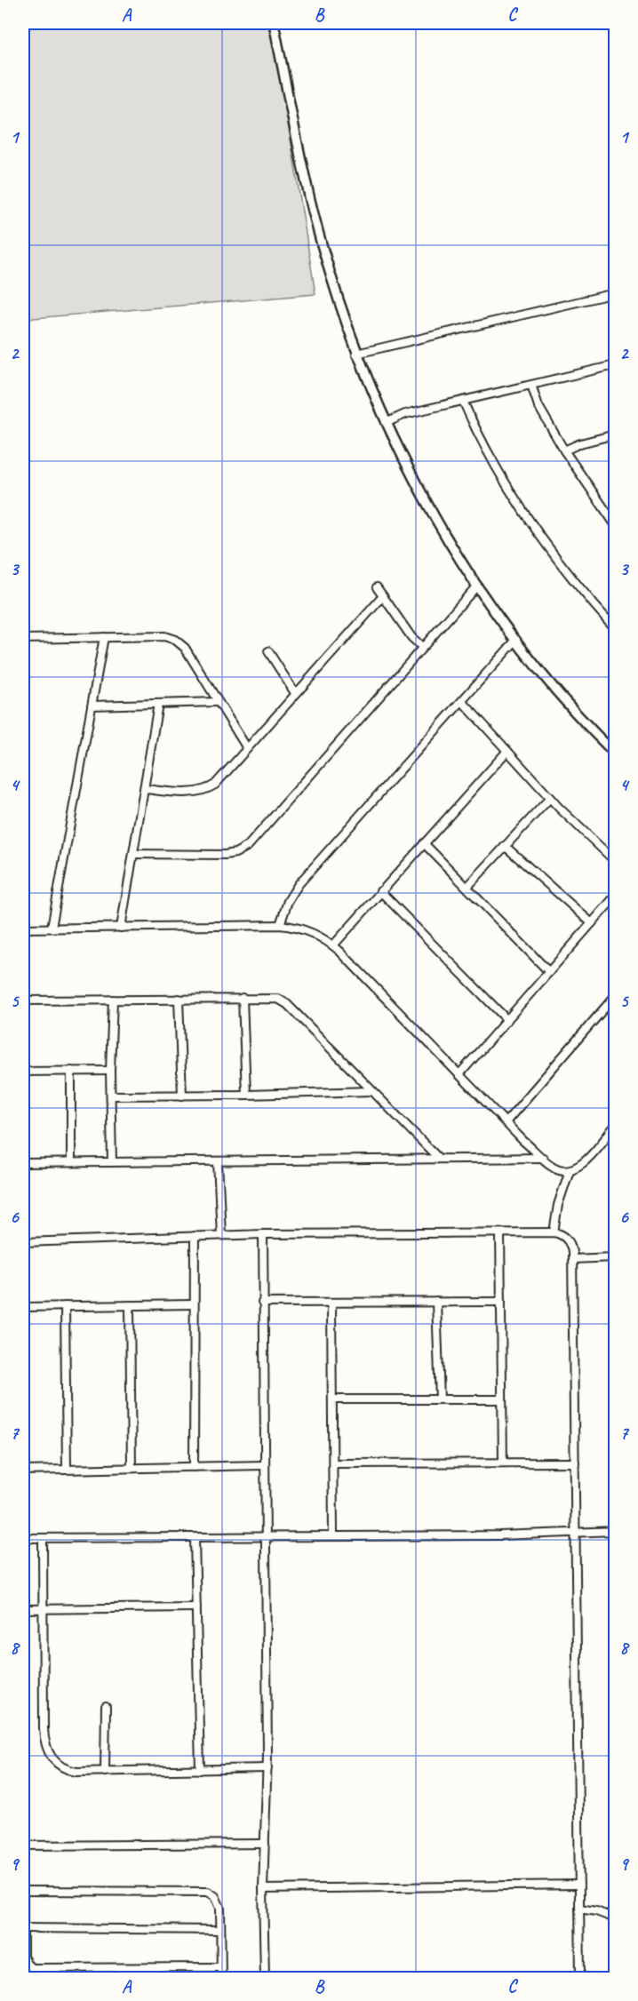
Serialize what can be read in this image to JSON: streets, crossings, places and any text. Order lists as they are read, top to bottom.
{
  "grid": {
    "columns": ["A", "B", "C"],
    "rows": [
      "1",
      "2",
      "3",
      "4",
      "5",
      "6",
      "7",
      "8",
      "9"
    ]
  }
}
